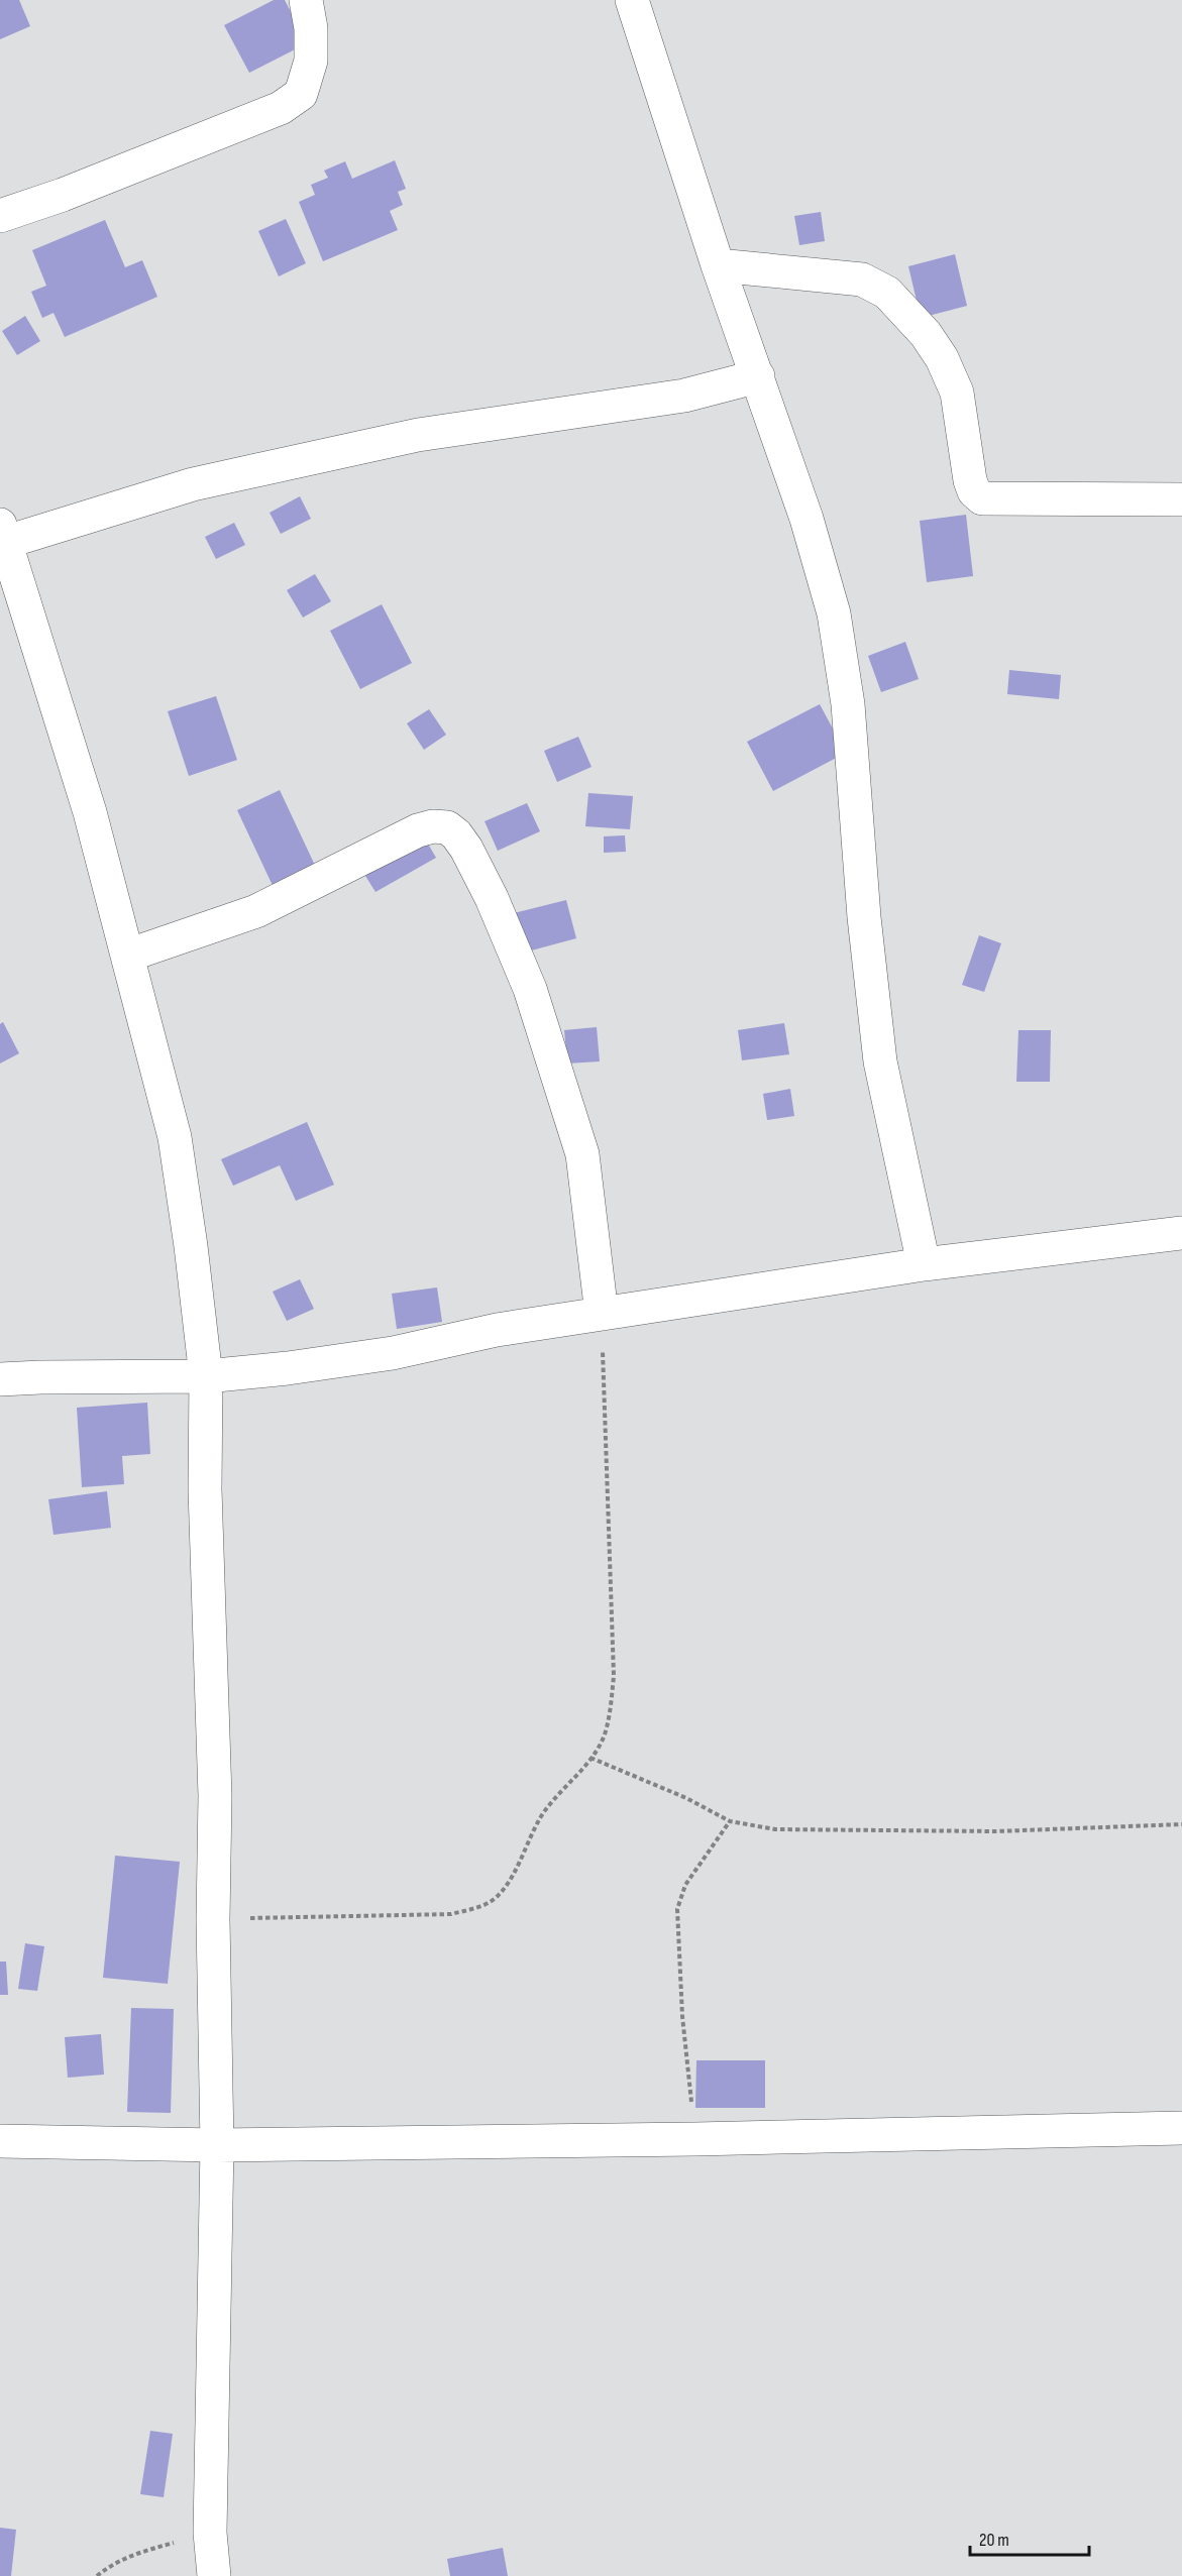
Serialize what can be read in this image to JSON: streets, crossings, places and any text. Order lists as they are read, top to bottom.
{
  "scale_bar": "20 m"
}
